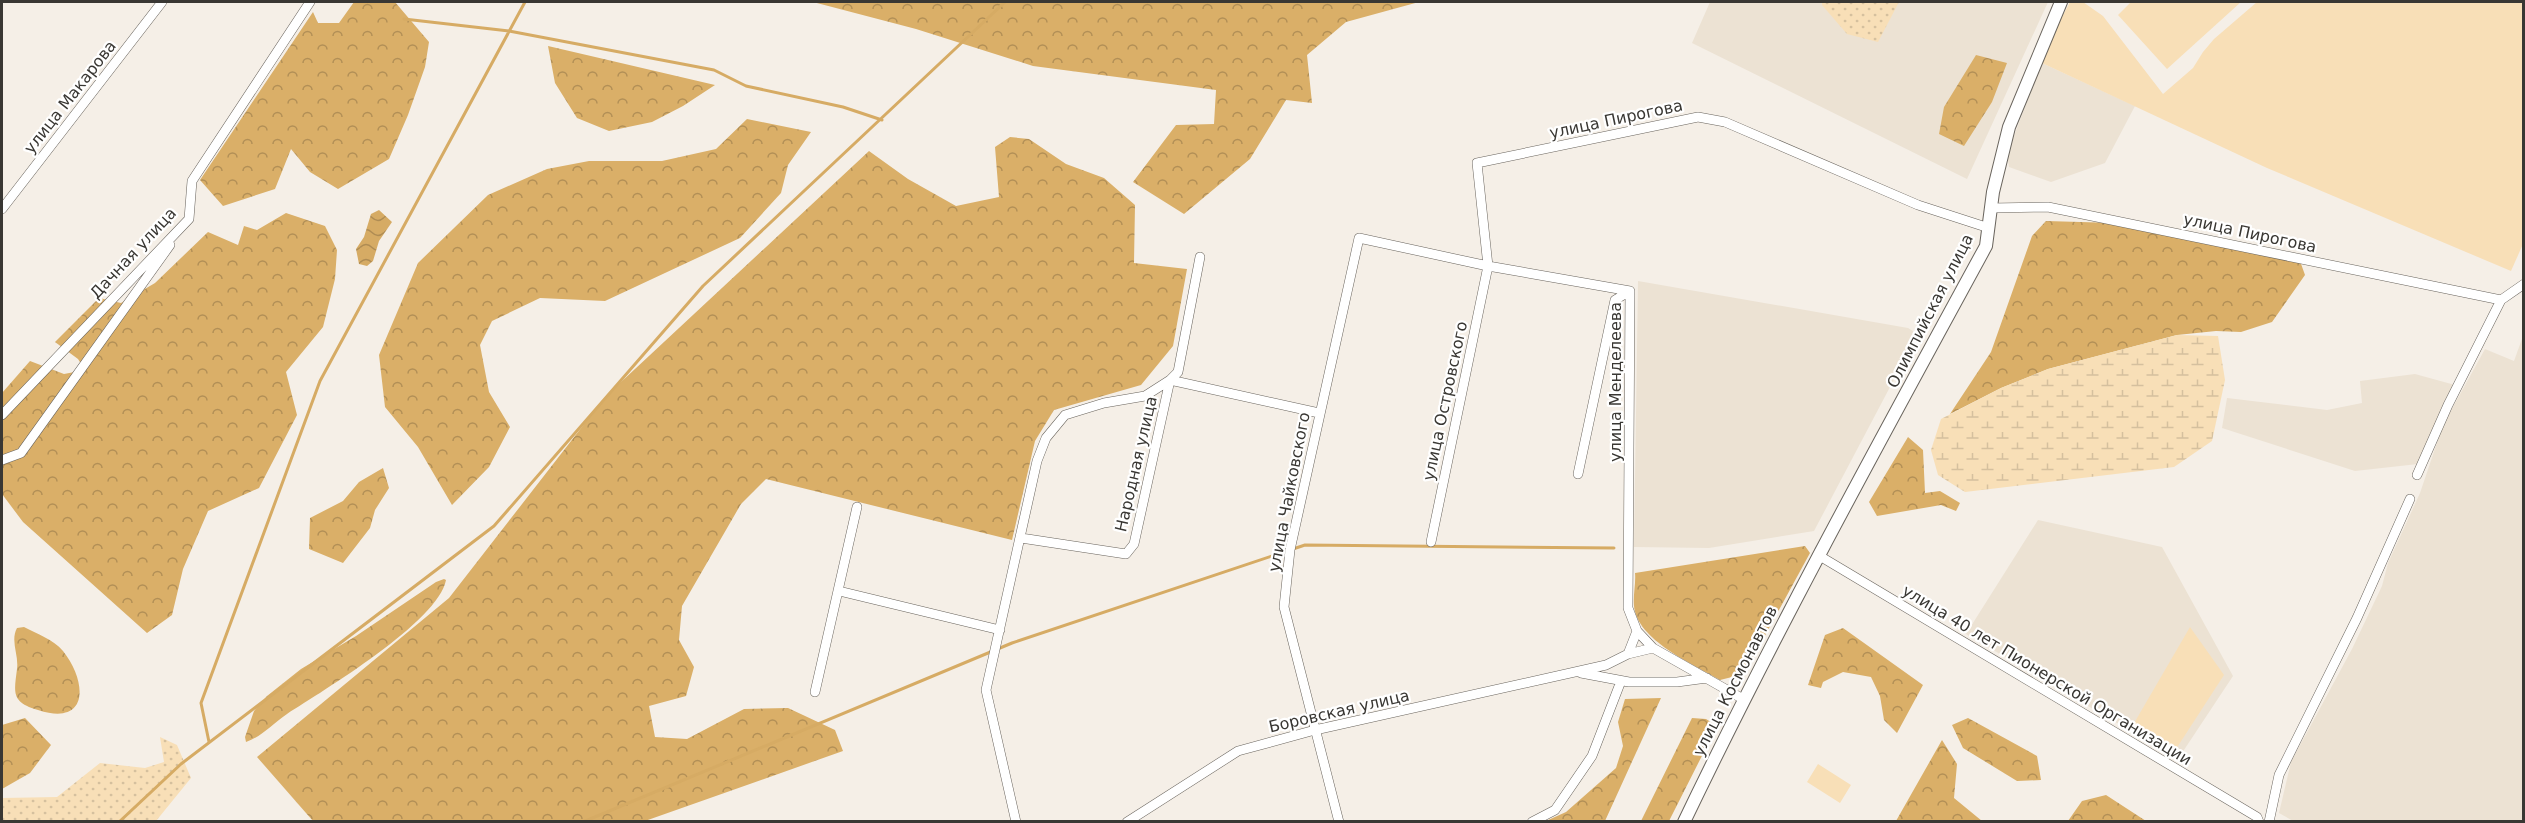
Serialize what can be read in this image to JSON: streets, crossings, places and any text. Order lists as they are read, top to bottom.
{
  "streets": {
    "street": [
      "улица Макарова",
      "улица Пирогова",
      "Дачная улица",
      "Олимпийская улица",
      "улица Менделеева",
      "улица Островского",
      "Народная улица",
      "улица Чайковского",
      "улица 40 лет Пионерской Организации",
      "улица Космонавтов",
      "Боровская улица"
    ]
  },
  "crossings": [
    ["улица Пирогова", "Олимпийская улица"],
    ["улица Пирогова", "улица Островского"],
    ["улица Пирогова", "улица Чайковского"],
    ["Олимпийская улица", "улица 40 лет Пионерской Организации"],
    ["Олимпийская улица", "улица Космонавтов"],
    ["улица Менделеева", "Боровская улица"],
    ["улица Островского", "улица Чайковского"],
    ["Народная улица", "улица Чайковского"],
    ["улица Чайковского", "Боровская улица"],
    ["улица 40 лет Пионерской Организации", "улица Космонавтов"]
  ]
}
